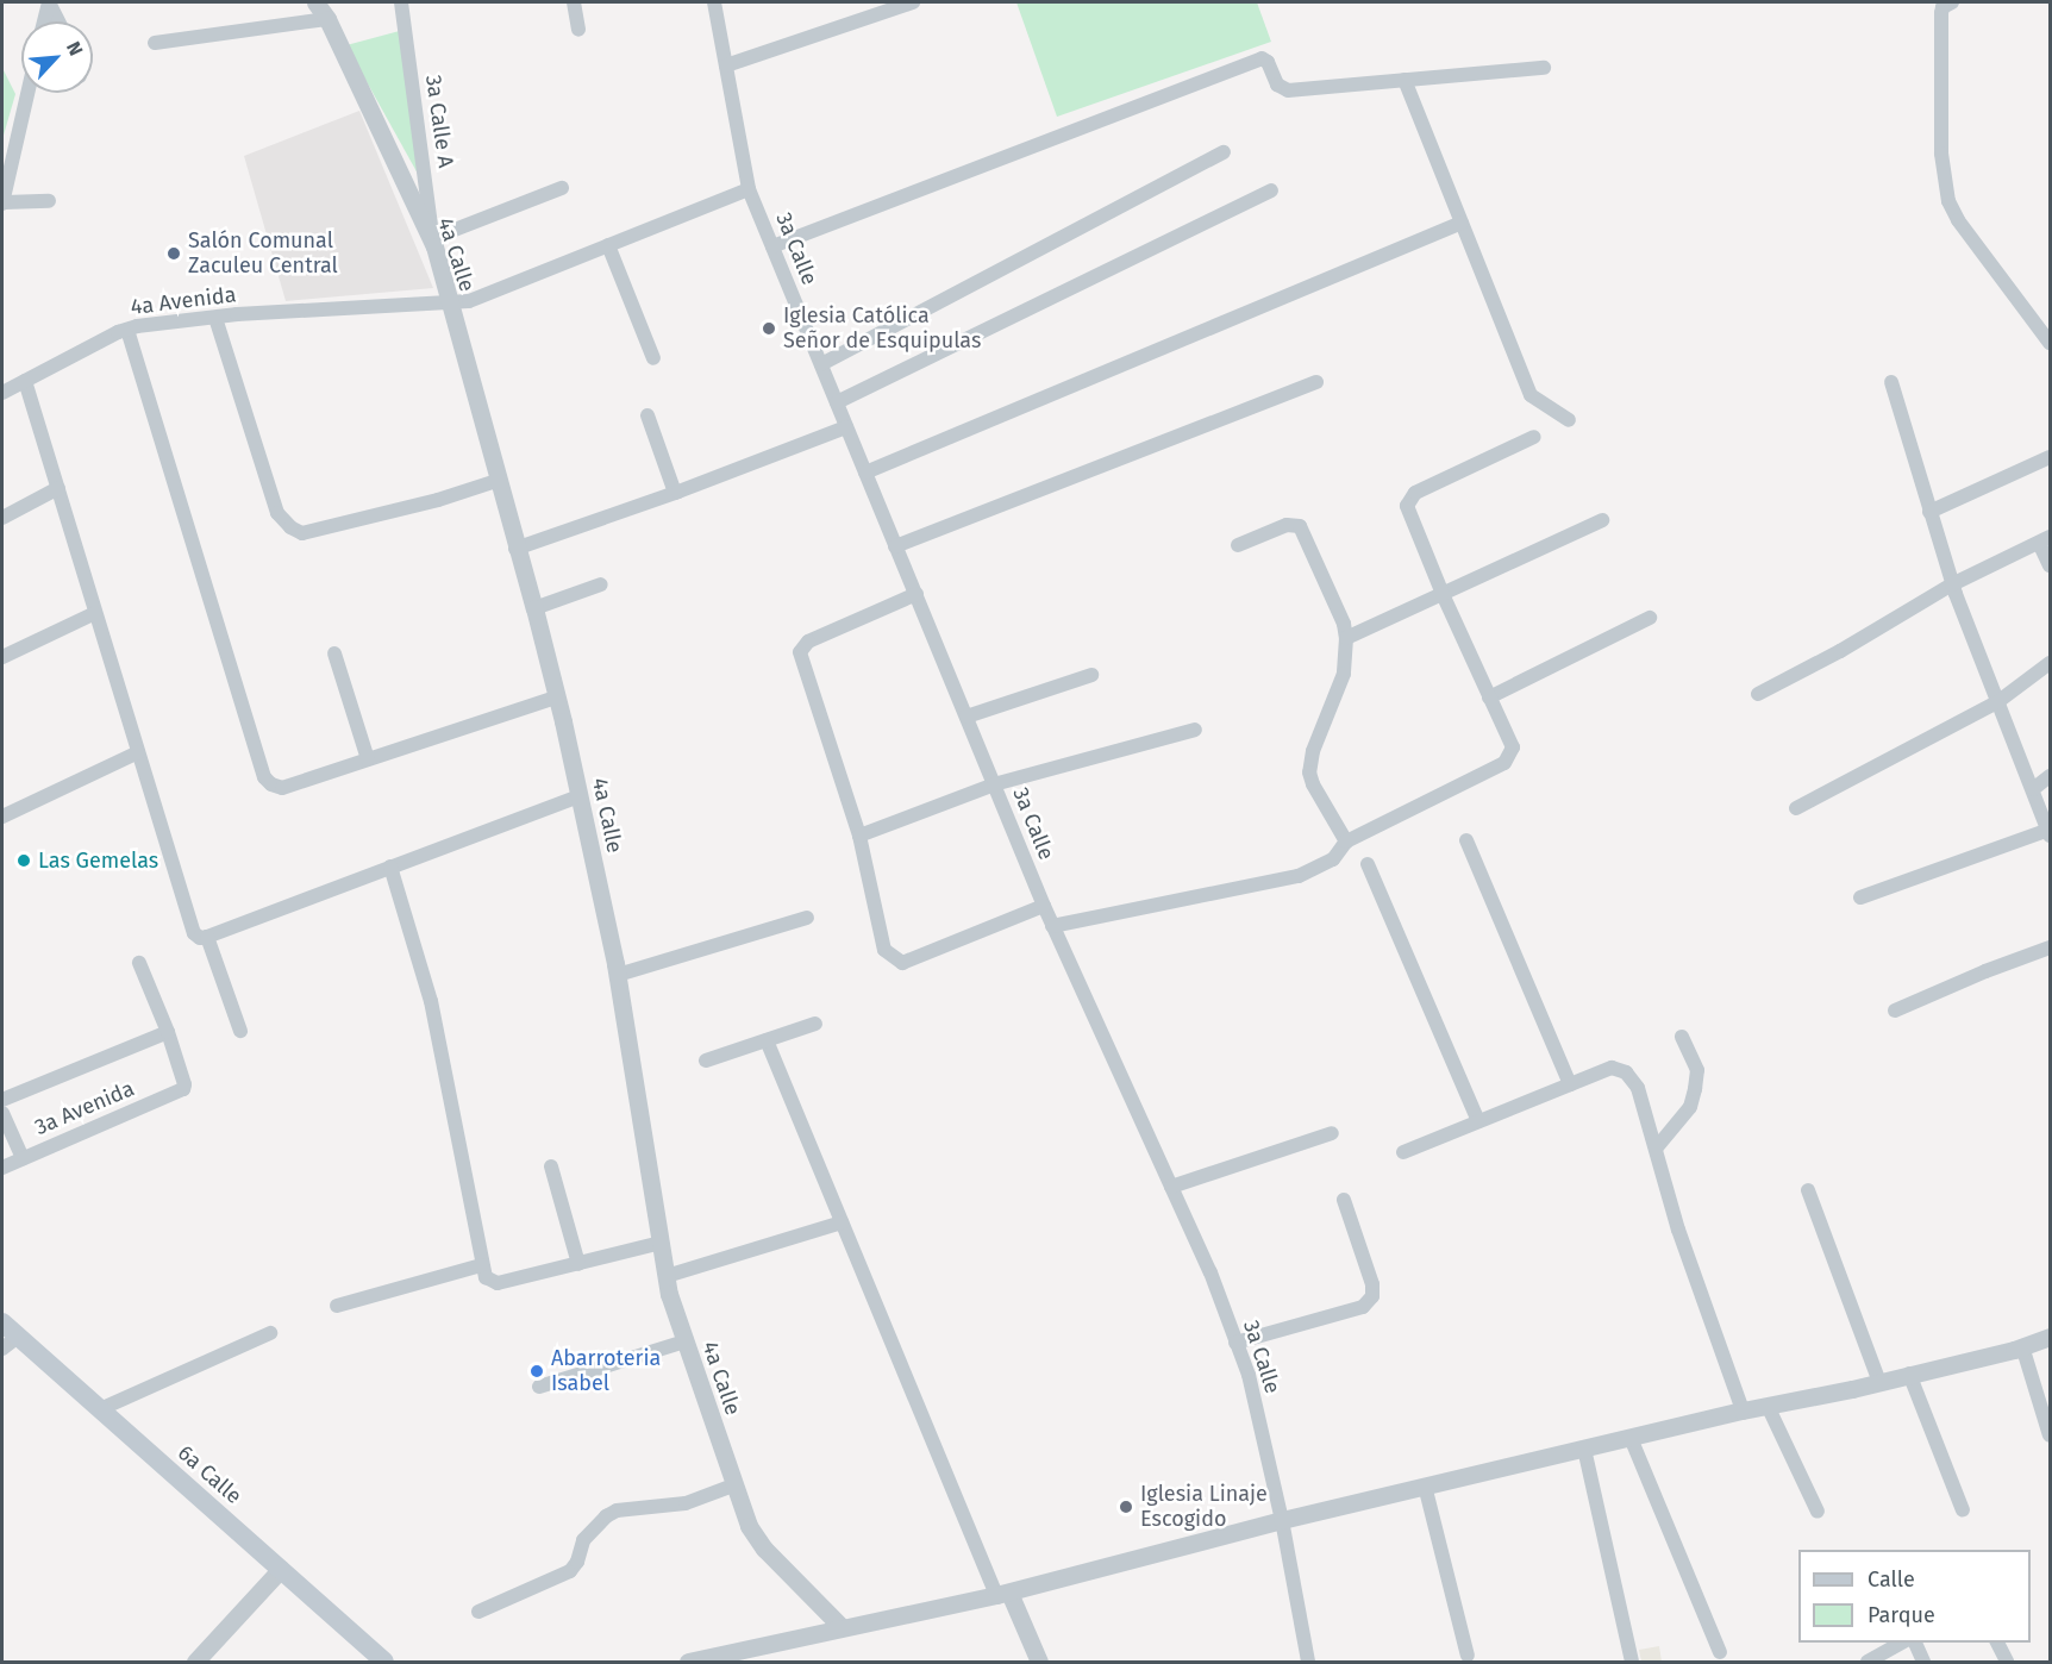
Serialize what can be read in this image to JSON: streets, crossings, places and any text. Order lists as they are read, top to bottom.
{
  "streets": {
    "main road": ["6a Calle"],
    "street": [
      "3a Calle A",
      "3a Calle",
      "4a Calle",
      "4a Avenida",
      "3a Avenida"
    ]
  },
  "crossings": [
    ["3a Calle A", "4a Calle"],
    ["3a Calle", "4a Avenida"],
    ["4a Calle", "4a Avenida"]
  ],
  "places": [
    "Salón Comunal Zaculeu Central",
    "Iglesia Católica Señor de Esquipulas",
    "Las Gemelas",
    "Abarroteria Isabel",
    "Iglesia Linaje Escogido"
  ],
  "legend": ["Calle", "Parque"],
  "north": "top right"
}
